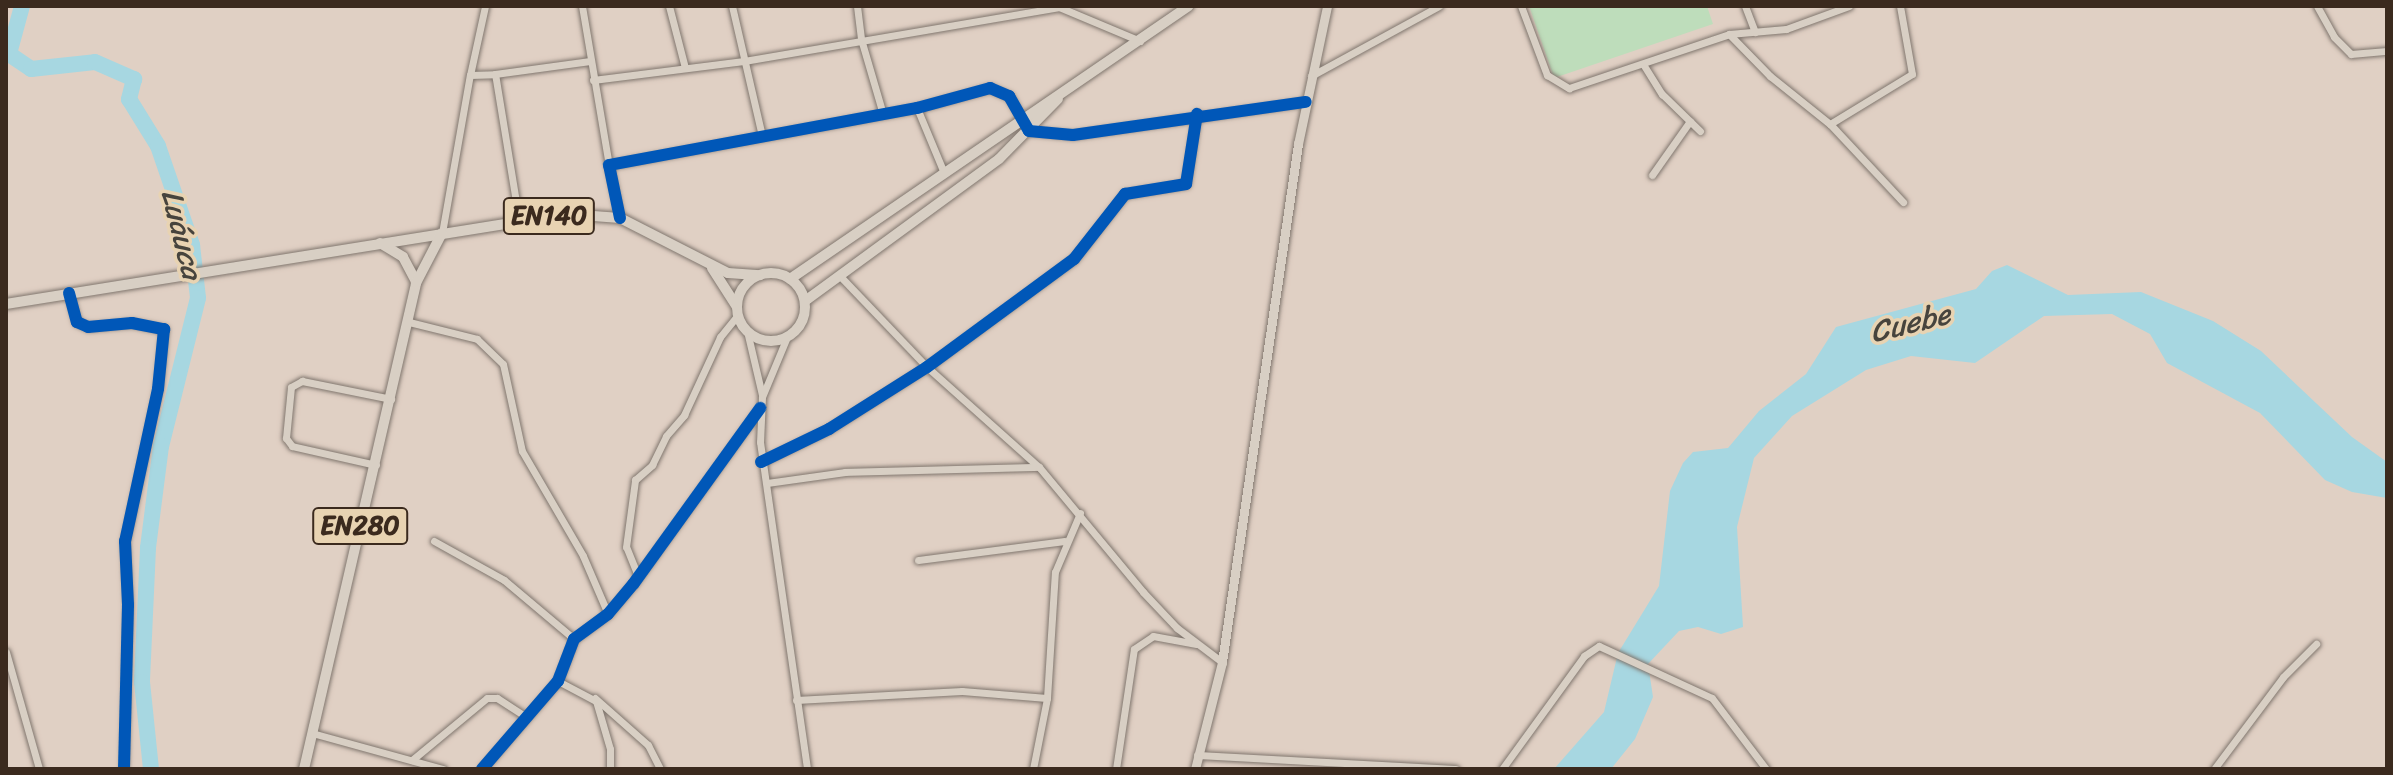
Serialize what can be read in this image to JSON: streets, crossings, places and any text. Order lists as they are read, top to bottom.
{
  "streets": {
    "main road": ["EN140", "EN280"]
  },
  "crossings": [
    ["EN140", "EN280"]
  ],
  "water": ["Luáuca", "Cuebe"]
}
